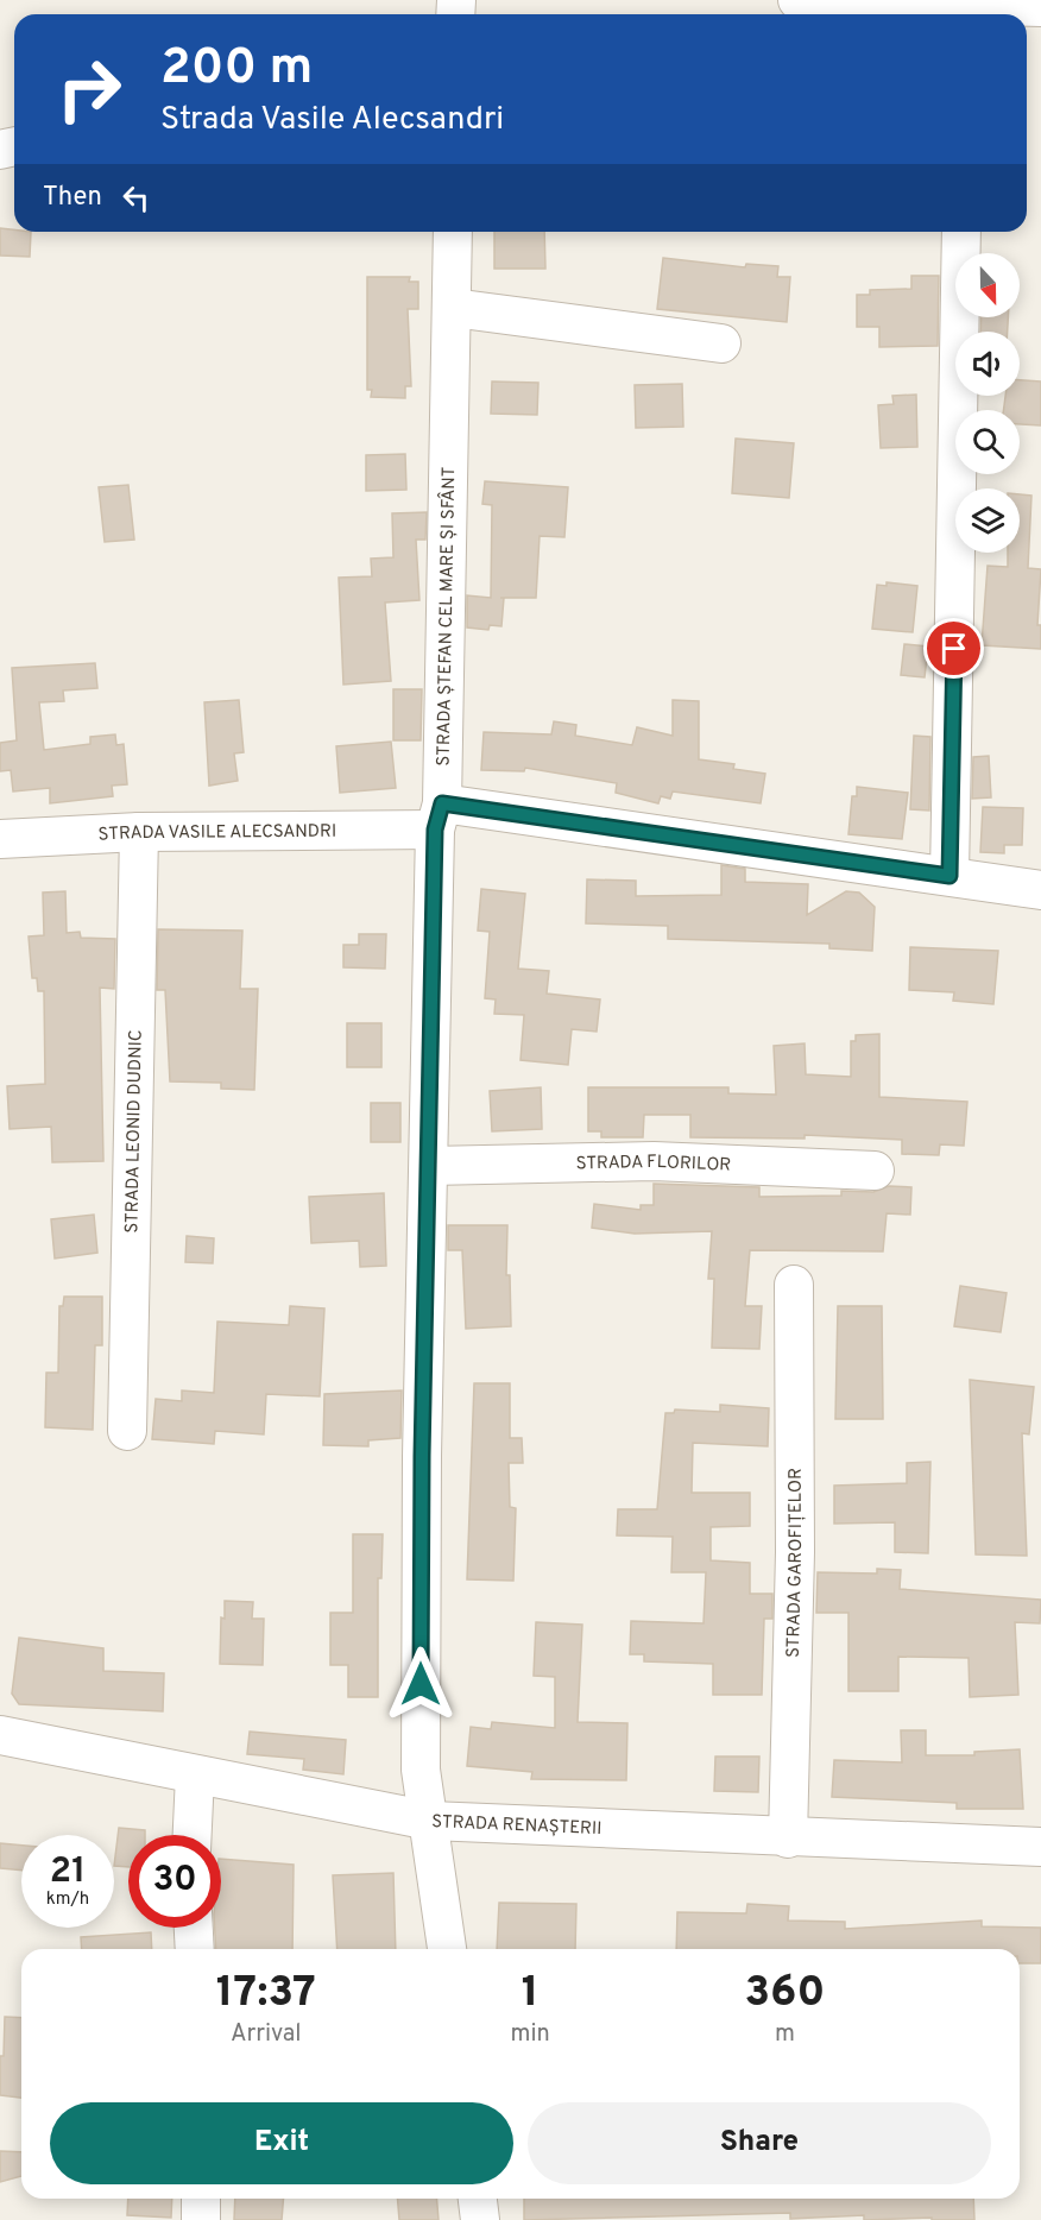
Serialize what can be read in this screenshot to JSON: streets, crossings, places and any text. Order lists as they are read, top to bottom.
{
  "streets": {
    "street": [
      "STRADA ȘTEFAN CEL MARE ȘI SFÂNT",
      "STRADA VASILE ALECSANDRI",
      "STRADA LEONID DUDNIC",
      "STRADA FLORILOR",
      "STRADA GAROFIȚELOR",
      "STRADA RENAȘTERII"
    ]
  },
  "crossings": [
    ["STRADA ȘTEFAN CEL MARE ȘI SFÂNT", "STRADA VASILE ALECSANDRI"],
    ["STRADA ȘTEFAN CEL MARE ȘI SFÂNT", "STRADA FLORILOR"],
    ["STRADA ȘTEFAN CEL MARE ȘI SFÂNT", "STRADA RENAȘTERII"],
    ["STRADA VASILE ALECSANDRI", "STRADA LEONID DUDNIC"],
    ["STRADA GAROFIȚELOR", "STRADA RENAȘTERII"]
  ],
  "north": "bottom",
  "page": {
    "turn": ["200 m", "Strada Vasile Alecsandri"],
    "then": "Then",
    "speed": "21 km/h",
    "limit": "30",
    "eta": [
      "17:37",
      "Arrival",
      "1",
      "min",
      "360",
      "m"
    ],
    "buttons": ["Exit", "Share"]
  }
}
